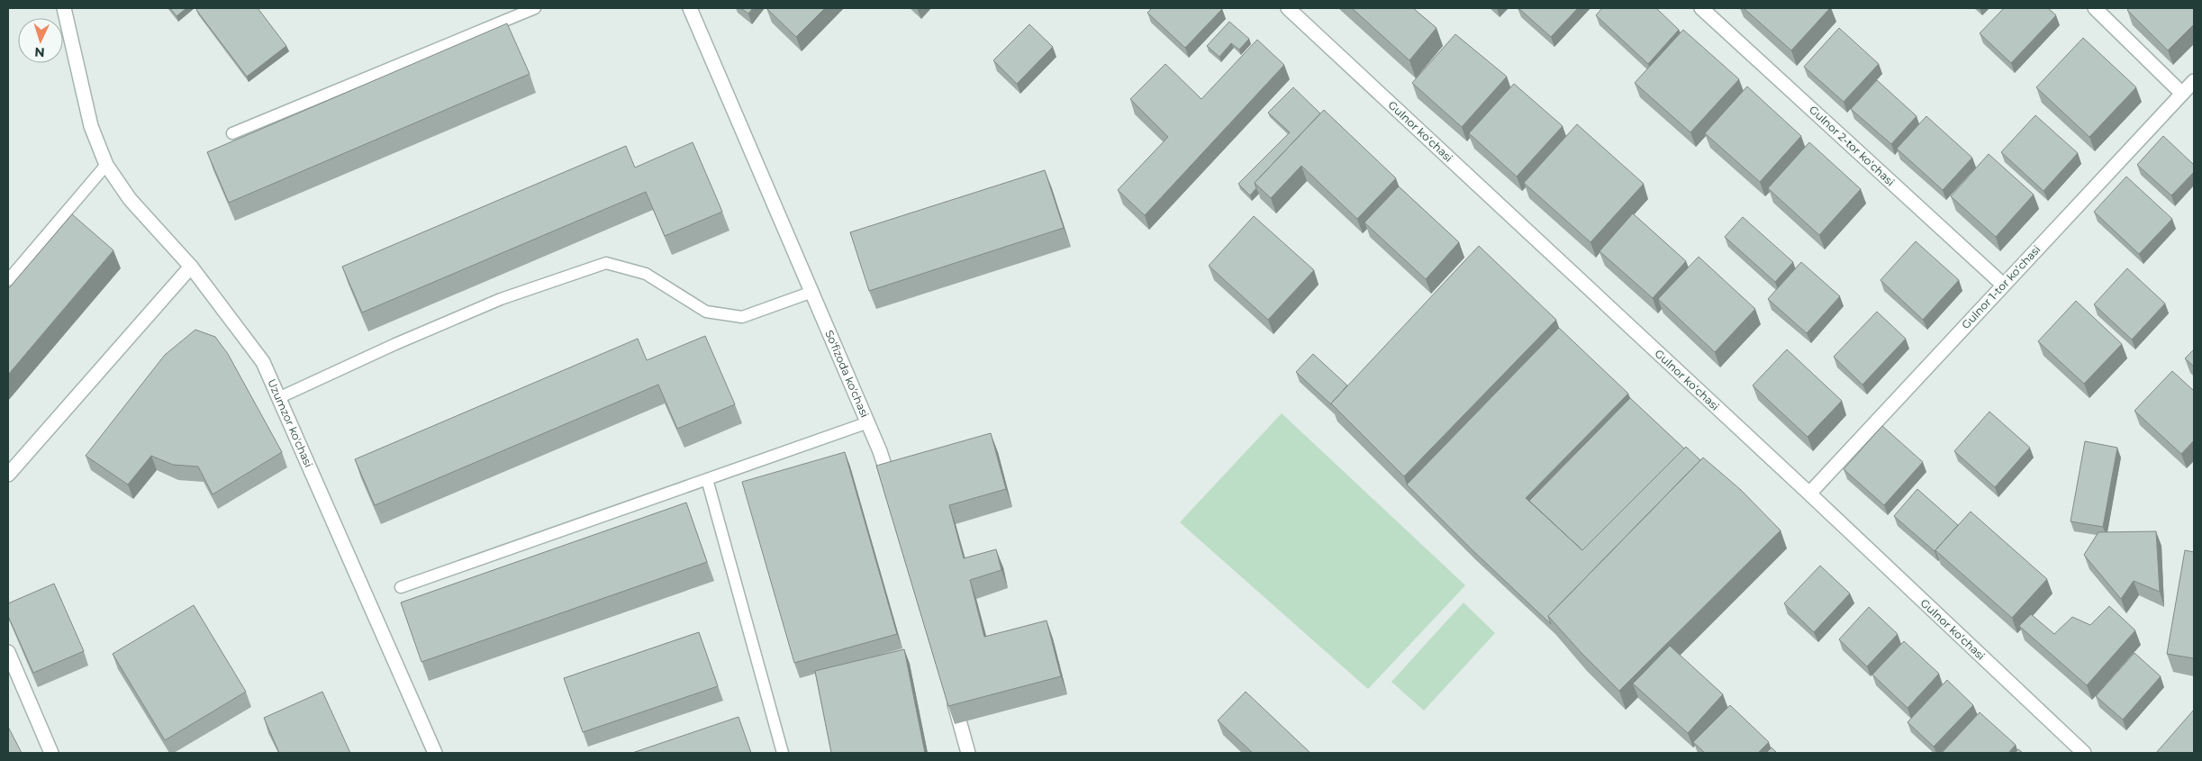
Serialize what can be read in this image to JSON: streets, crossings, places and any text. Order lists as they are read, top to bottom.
{
  "streets": {
    "street": [
      "Gulnor koʻchasi",
      "Gulnor 2-tor koʻchasi",
      "Gulnor 1-tor koʻchasi",
      "So'fizoda ko'chasi",
      "Uzumzor ko'chasi"
    ]
  },
  "crossings": [
    ["Gulnor koʻchasi", "Gulnor 1-tor koʻchasi"],
    ["Gulnor 2-tor koʻchasi", "Gulnor 1-tor koʻchasi"]
  ],
  "north": "bottom"
}
